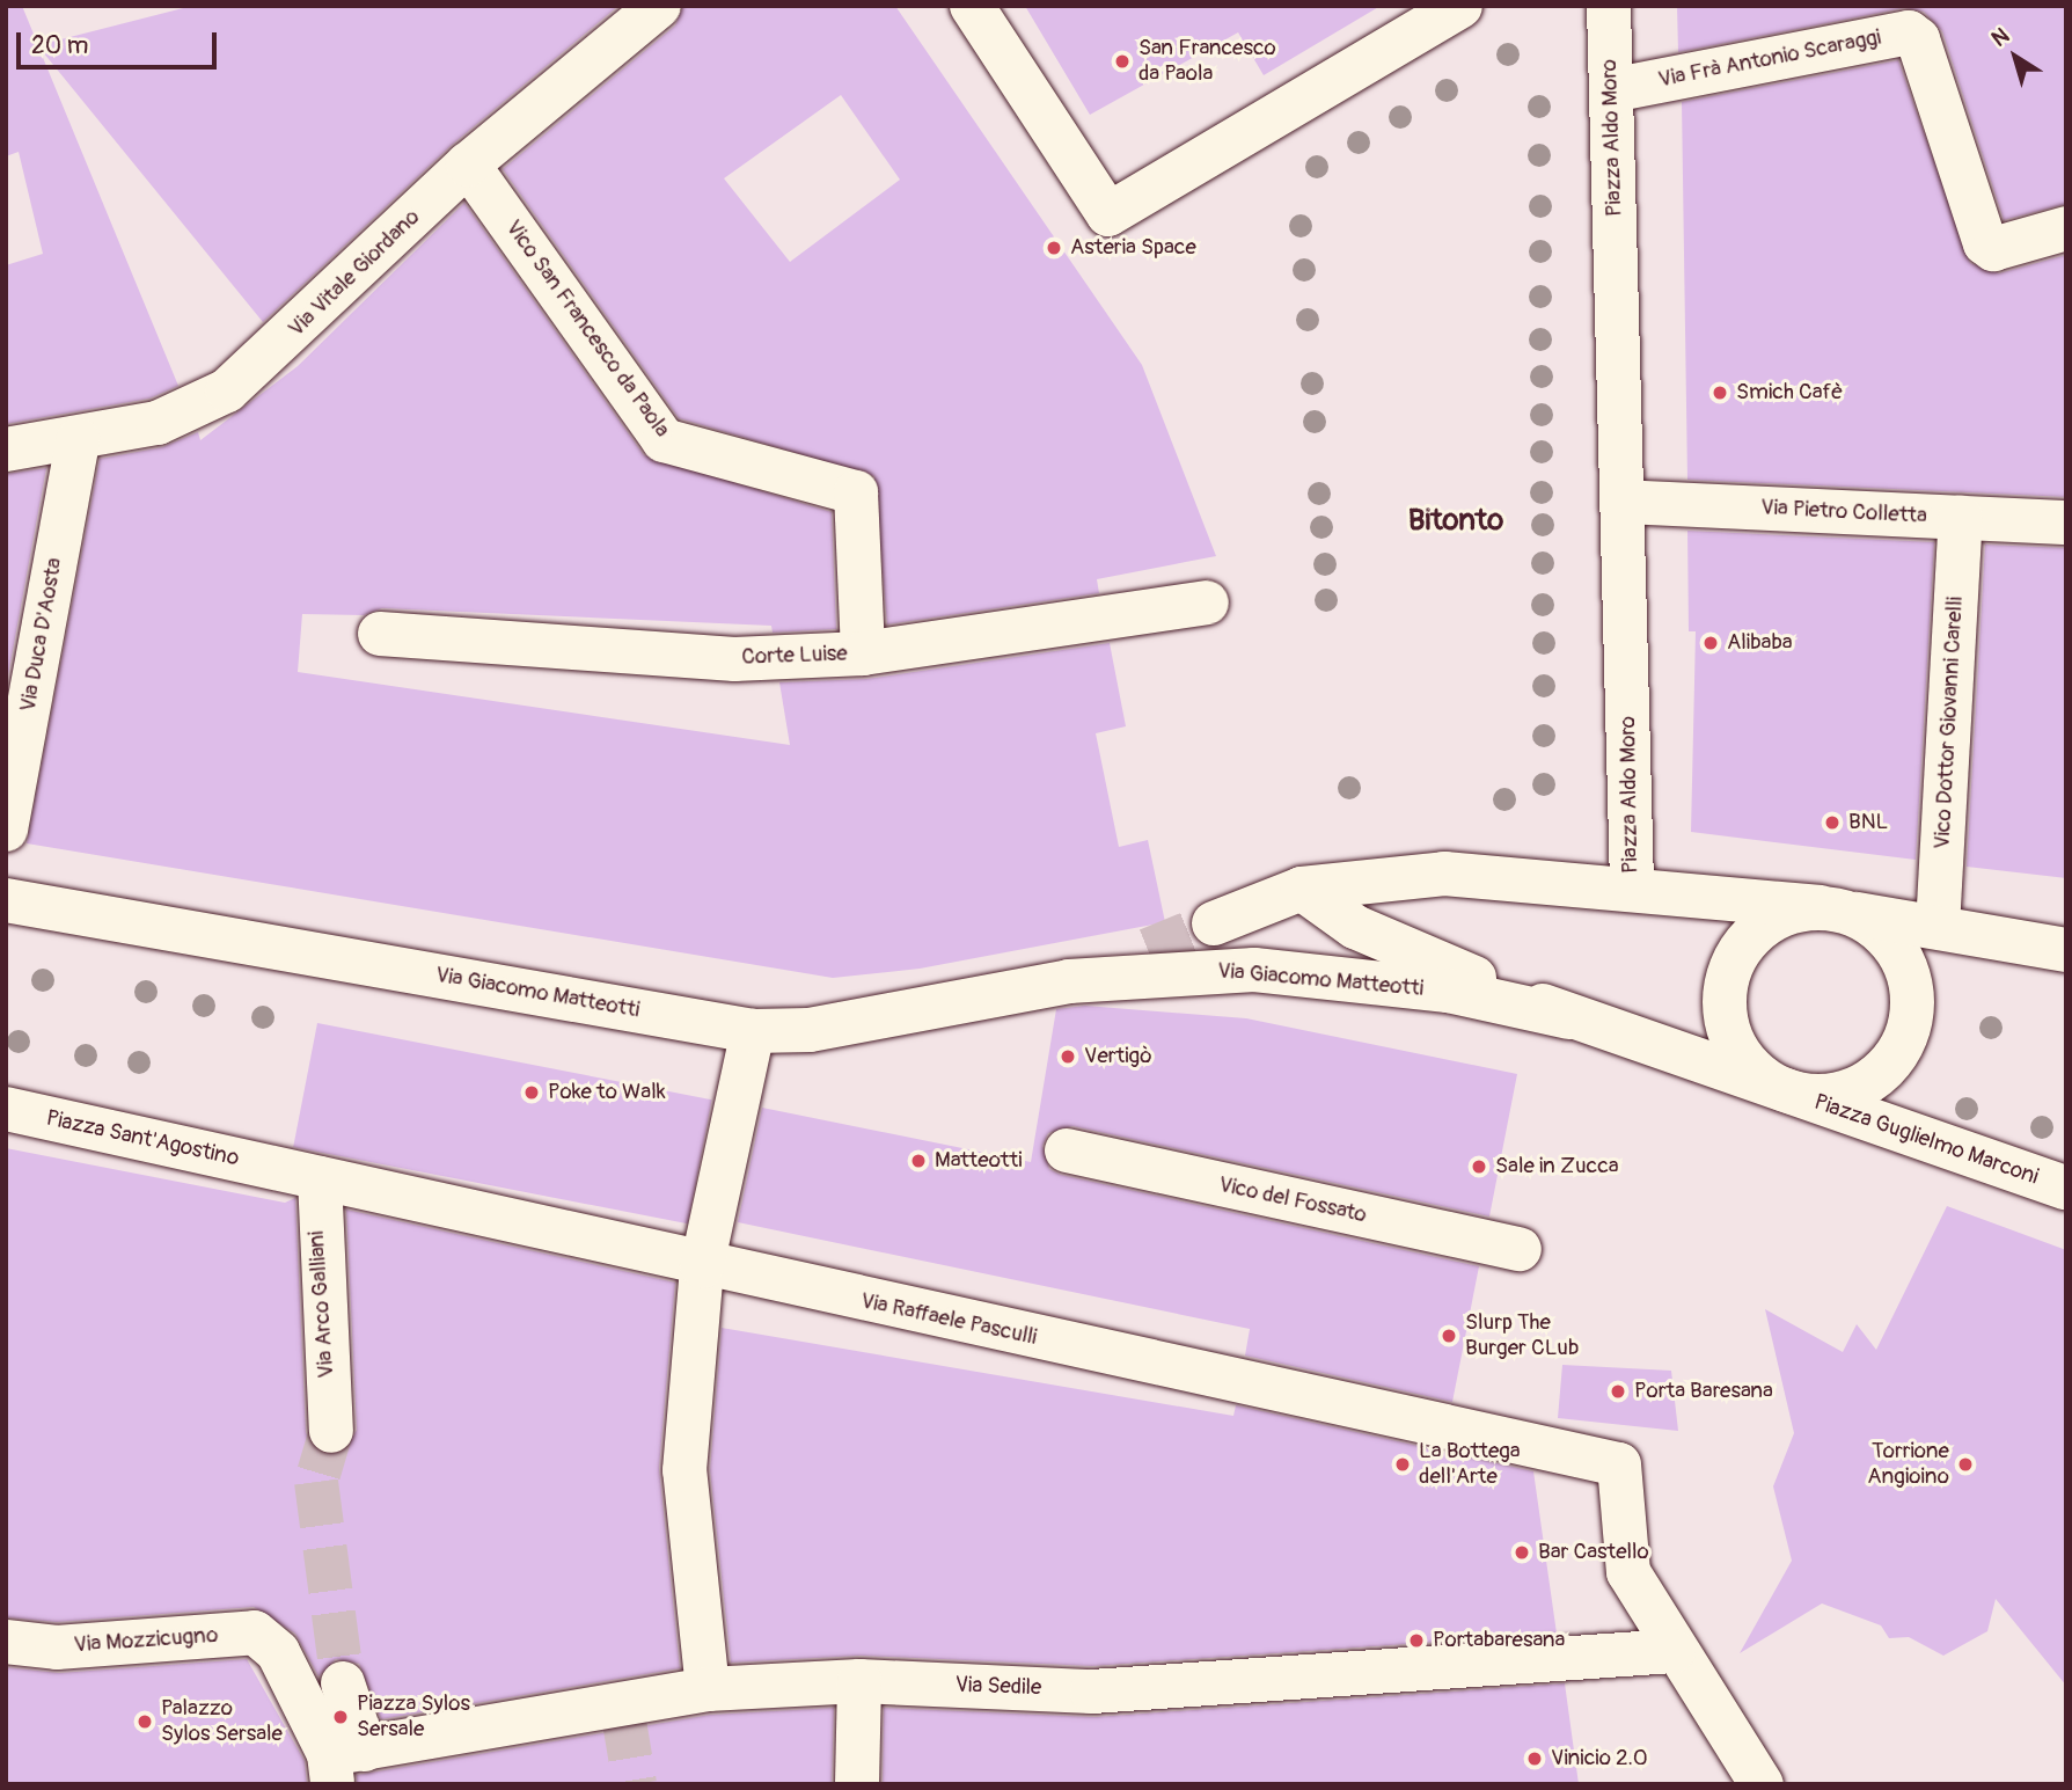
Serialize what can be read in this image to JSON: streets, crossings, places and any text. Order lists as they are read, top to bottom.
{
  "streets": {
    "street": [
      "Via Frà Antonio Scaraggi",
      "Piazza Aldo Moro",
      "Via Vitale Giordano",
      "Vico San Francesco da Paola",
      "Via Pietro Colletta",
      "Via Duca D'Aosta",
      "Corte Luise",
      "Vico Dottor Giovanni Carelli",
      "Via Giacomo Matteotti",
      "Piazza Sant'Agostino",
      "Piazza Guglielmo Marconi",
      "Vico del Fossato",
      "Via Arco Galliani",
      "Via Raffaele Pasculli",
      "Via Mozzicugno",
      "Via Sedile"
    ]
  },
  "crossings": [
    ["Via Frà Antonio Scaraggi", "Piazza Aldo Moro"],
    ["Piazza Aldo Moro", "Via Pietro Colletta"],
    ["Piazza Aldo Moro", "Piazza Guglielmo Marconi"],
    ["Via Vitale Giordano", "Vico San Francesco da Paola"],
    ["Via Vitale Giordano", "Via Duca D'Aosta"],
    ["Vico San Francesco da Paola", "Corte Luise"],
    ["Via Pietro Colletta", "Vico Dottor Giovanni Carelli"],
    ["Vico Dottor Giovanni Carelli", "Piazza Guglielmo Marconi"],
    ["Via Giacomo Matteotti", "Piazza Guglielmo Marconi"],
    ["Piazza Sant'Agostino", "Via Arco Galliani"],
    ["Piazza Sant'Agostino", "Via Raffaele Pasculli"],
    ["Via Arco Galliani", "Via Raffaele Pasculli"],
    ["Via Raffaele Pasculli", "Via Sedile"],
    ["Via Mozzicugno", "Via Sedile"]
  ],
  "districts": ["Bitonto"],
  "places": [
    "San Francesco da Paola",
    "Asteria Space",
    "Smich Cafè",
    "Alibaba",
    "BNL",
    "Vertigò",
    "Poke to Walk",
    "Matteotti",
    "Sale in Zucca",
    "Slurp The Burger CLub",
    "Porta Baresana",
    "La Bottega dell'Arte",
    "Torrione Angioino",
    "Bar Castello",
    "Portabaresana",
    "Piazza Sylos Sersale",
    "Palazzo Sylos Sersale",
    "Vinicio 2.0"
  ],
  "scale_bar": "20 m",
  "north": "top left"
}
